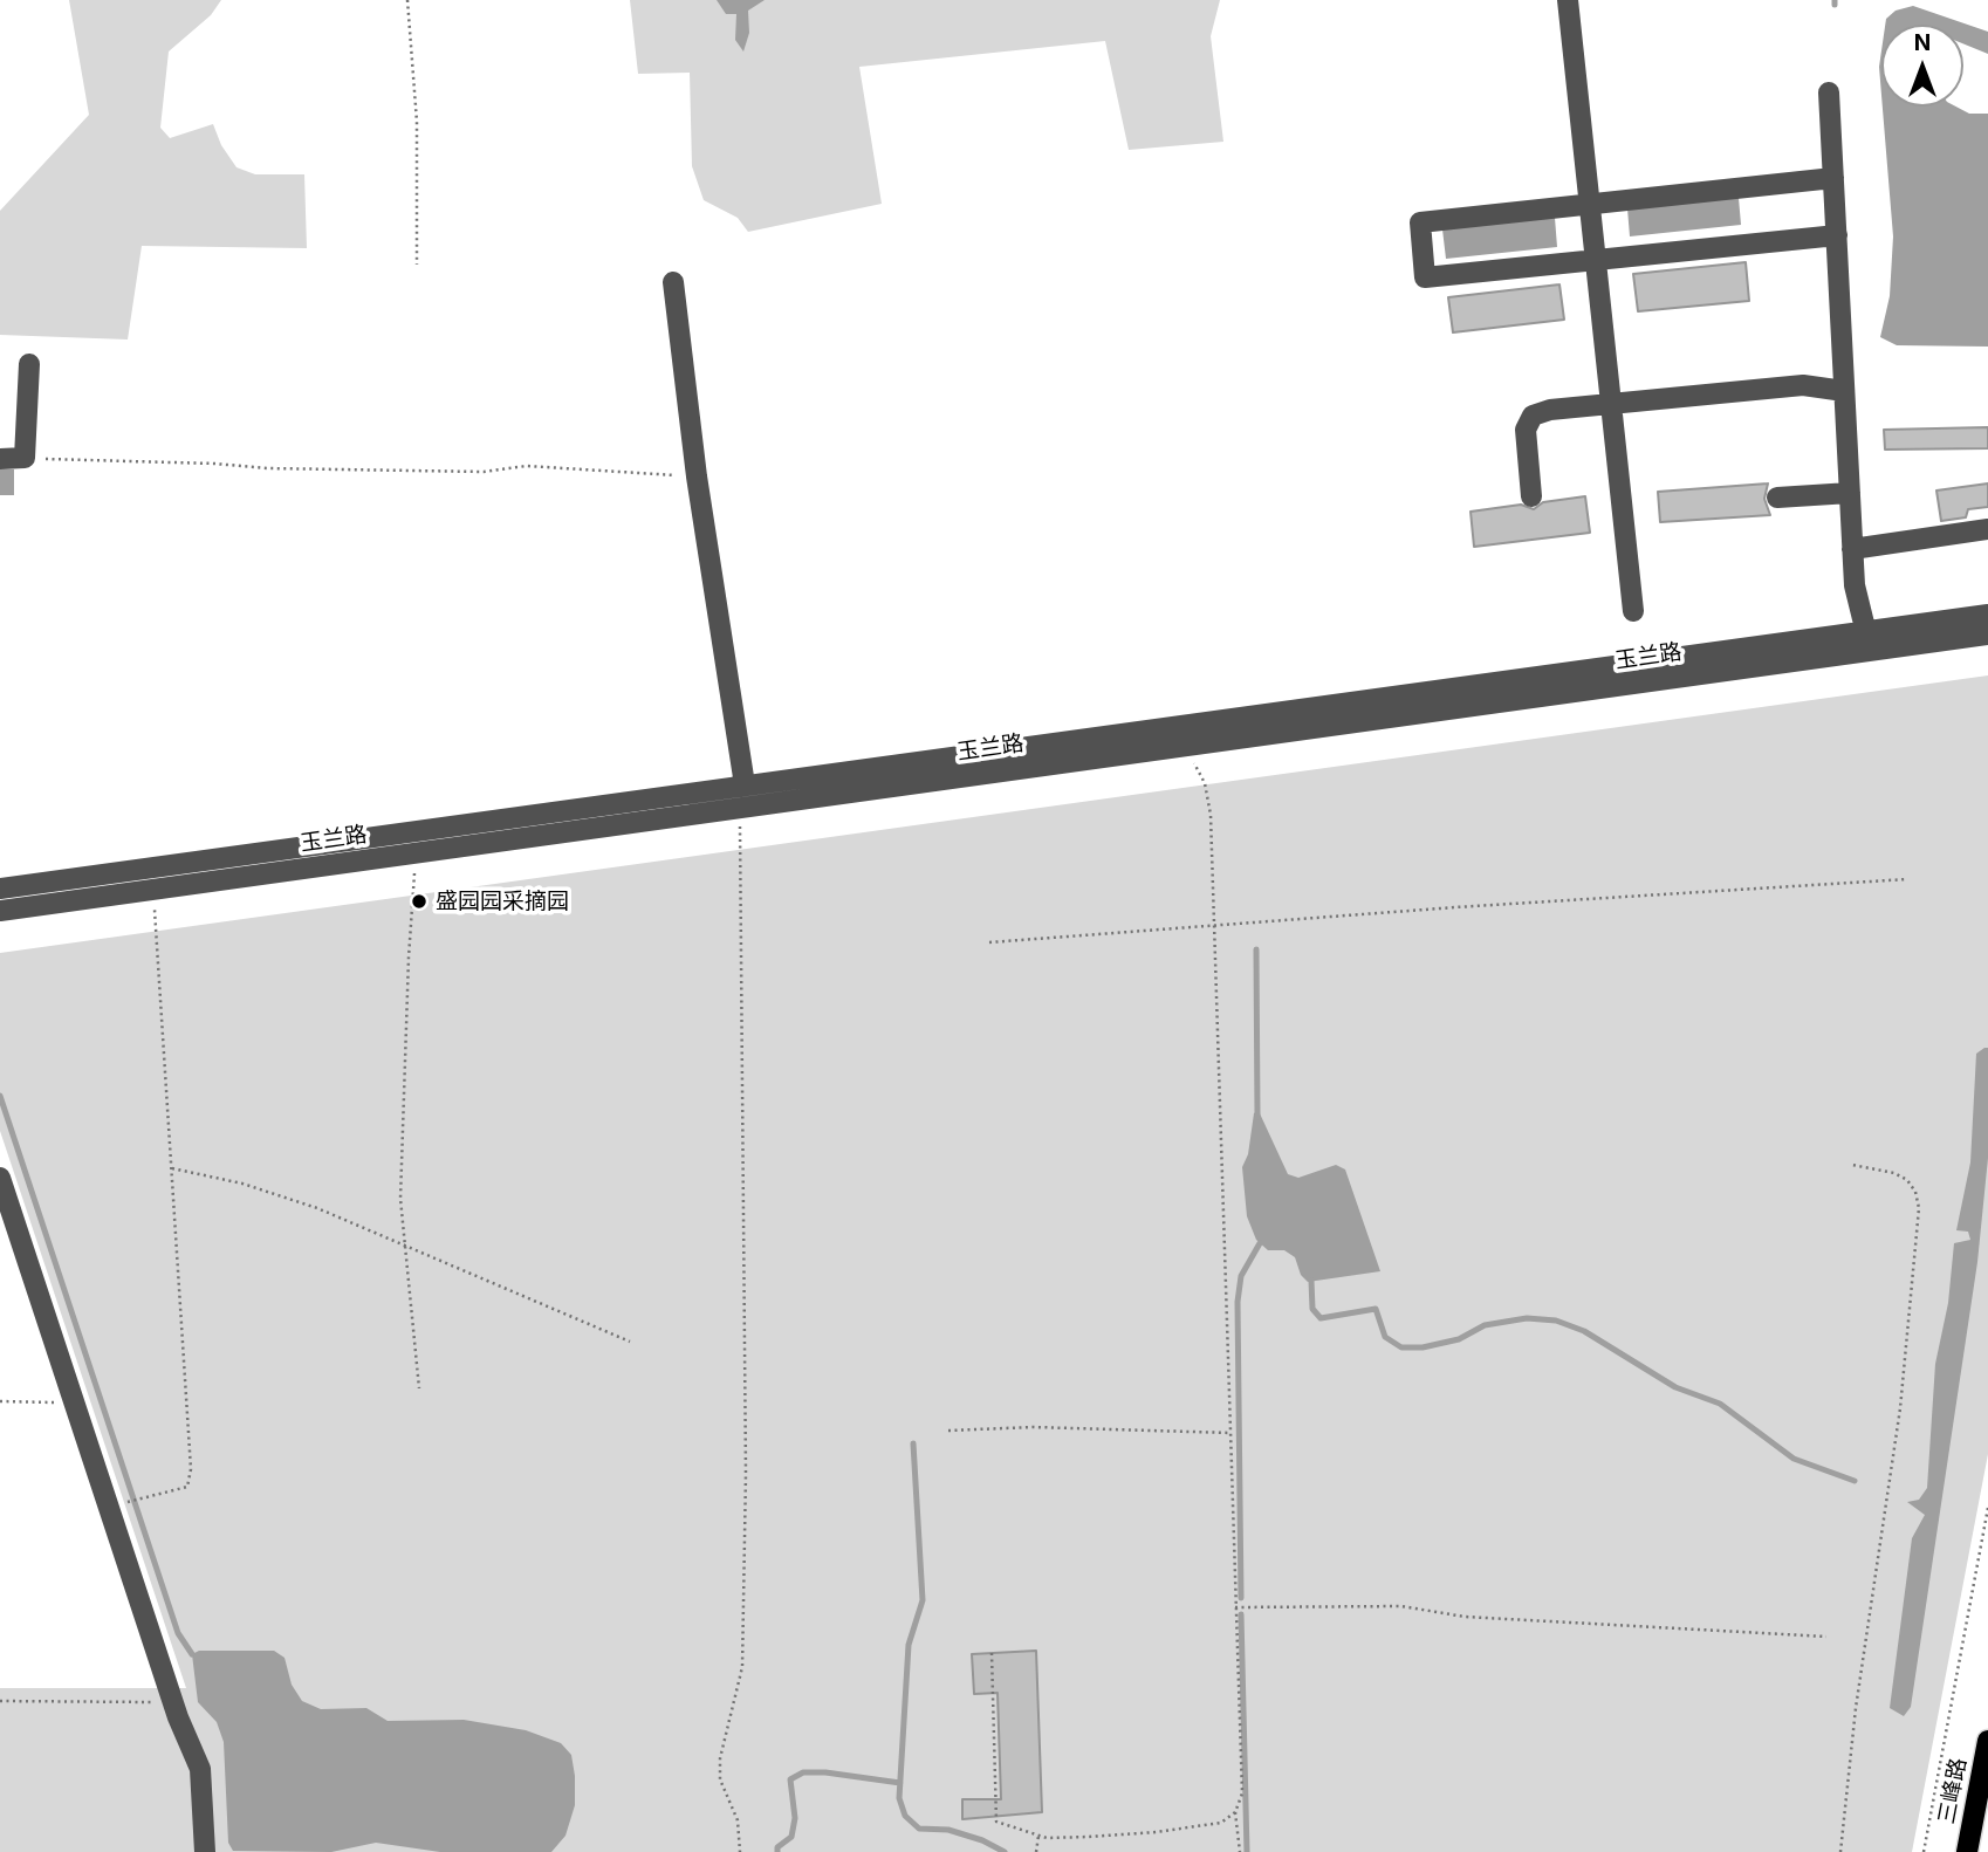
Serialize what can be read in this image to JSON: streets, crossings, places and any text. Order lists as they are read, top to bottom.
{
  "streets": {
    "main road": ["三峰路"],
    "street": ["玉兰路"]
  },
  "places": ["盛园园采摘园"],
  "north": "top"
}
